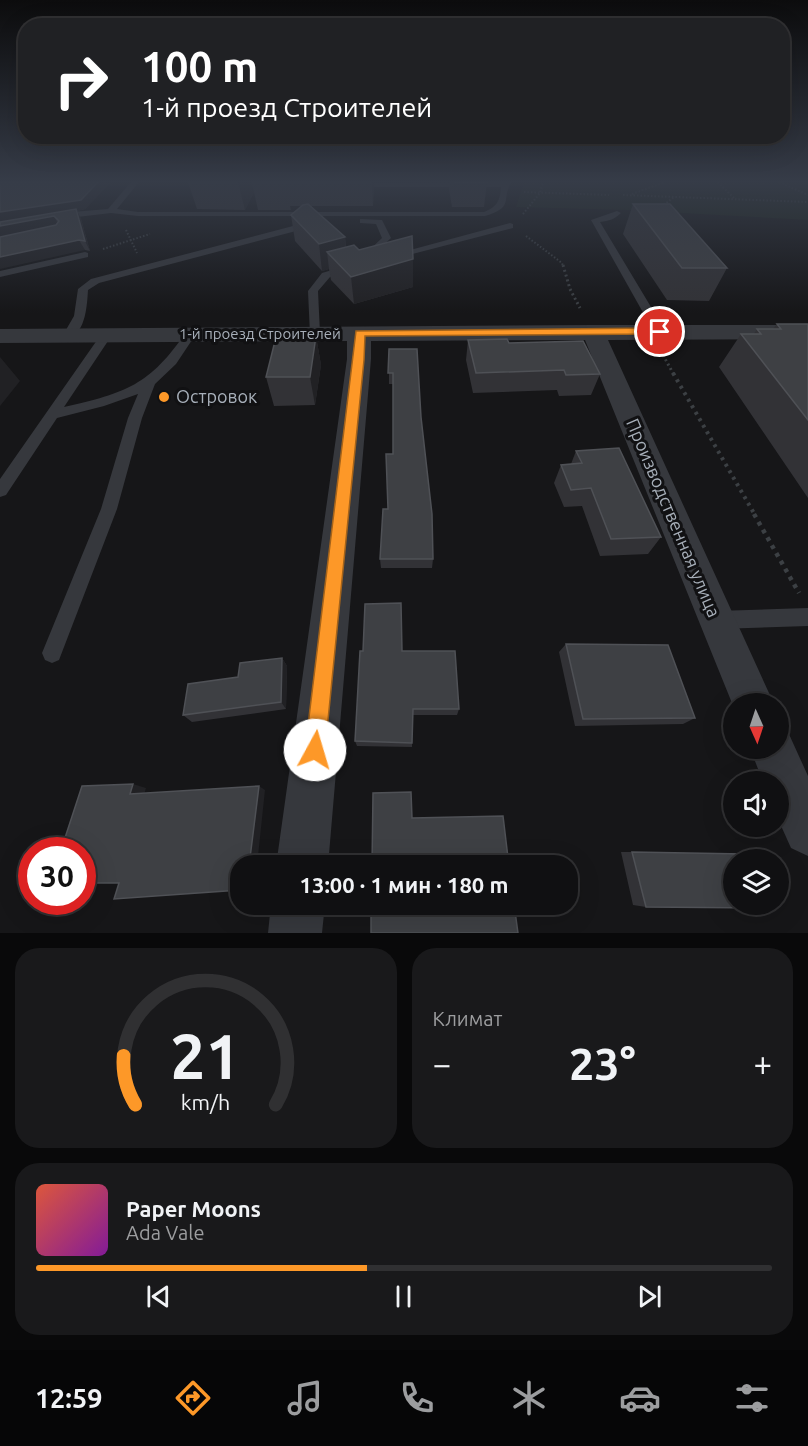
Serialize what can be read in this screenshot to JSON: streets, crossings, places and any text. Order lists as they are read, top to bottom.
{
  "streets": {
    "street": ["1-й проезд Строителей", "Производственная улица"]
  },
  "crossings": [
    ["1-й проезд Строителей", "Производственная улица"]
  ],
  "places": ["Островок"],
  "north": "bottom",
  "page": {
    "turn": ["100 m", "1-й проезд Строителей"],
    "limit": "30",
    "trip": "13:00 · 1 мин · 180 m",
    "tile": "Климат",
    "heat": ["−", "23°", "+"],
    "song": ["Paper Moons", "Ada Vale"],
    "tabs": "12:59",
    "gauge": ["21", "km/h"]
  }
}
